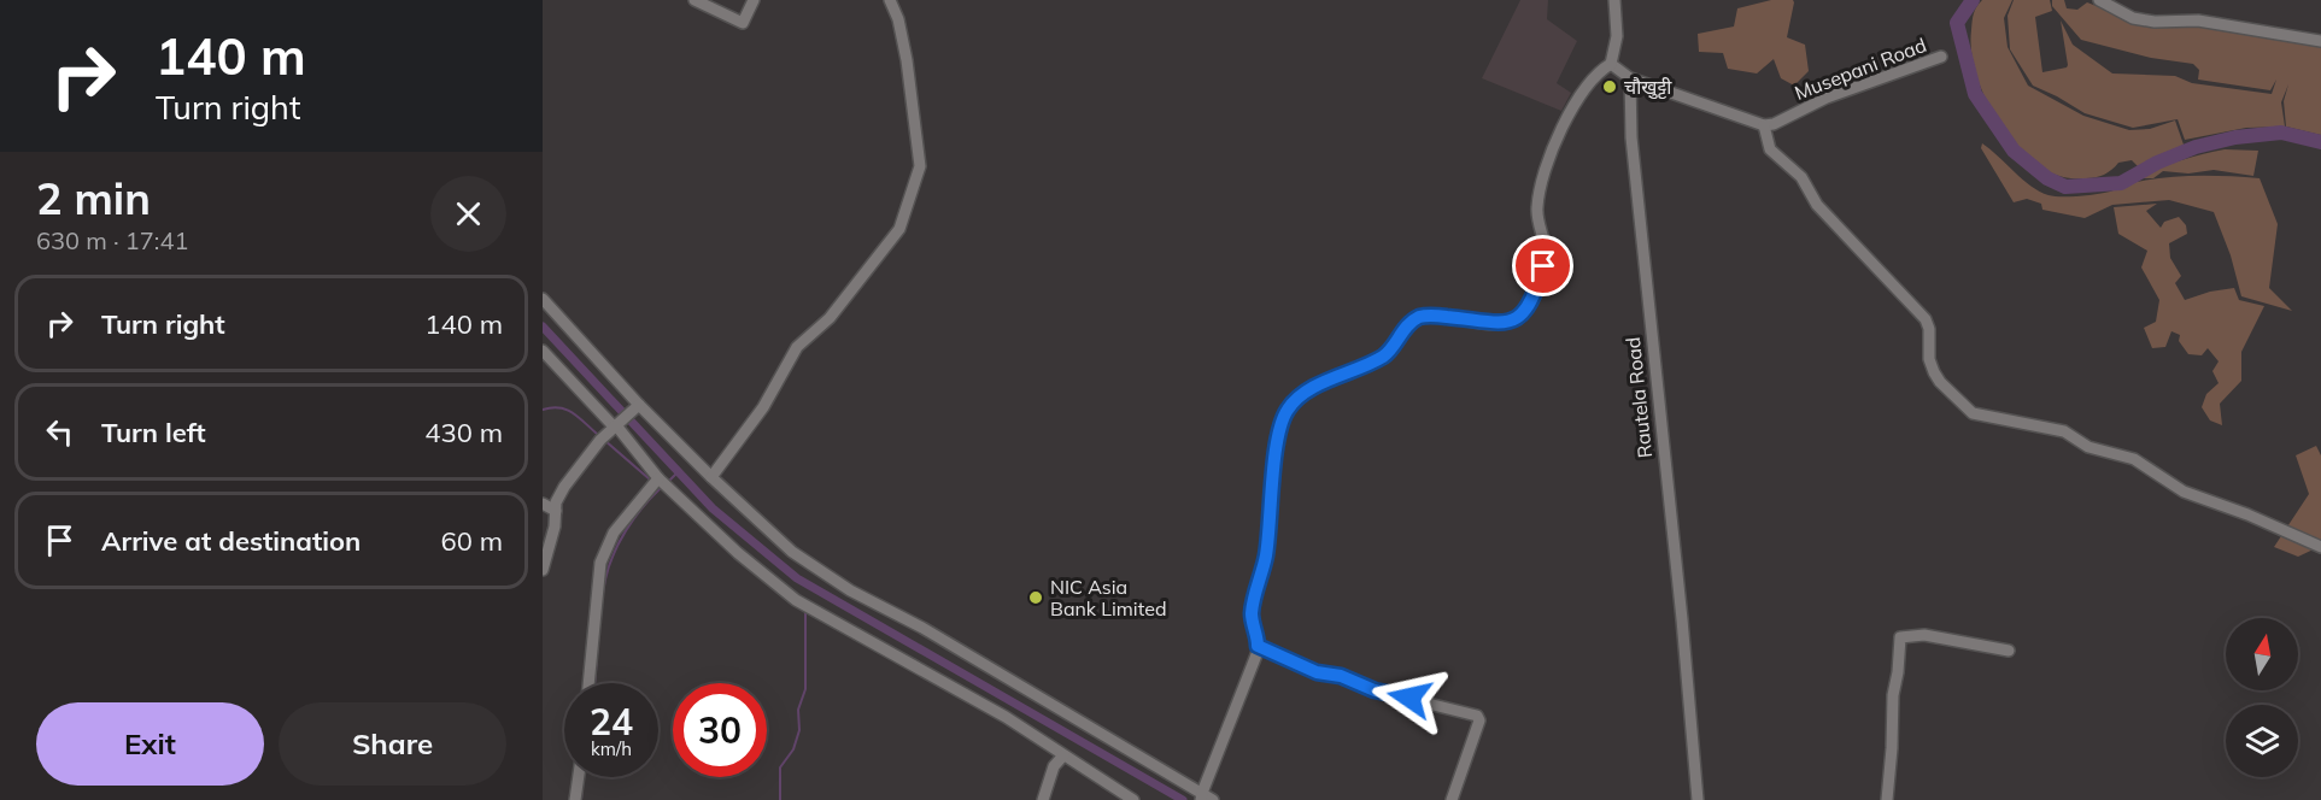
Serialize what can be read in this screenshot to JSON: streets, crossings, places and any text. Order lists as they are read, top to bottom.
{
  "streets": {
    "street": ["Musepani Road", "Rautela Road"]
  },
  "places": ["चौखुट्टी", "NIC Asia Bank Limited"],
  "north": "top",
  "page": {
    "turn": ["140 m", "Turn right"],
    "heading": ["2 min", "630 m · 17:41"],
    "list": [
      {
        "name": "Turn right",
        "value": "140 m"
      },
      {
        "name": "Turn left",
        "value": "430 m"
      },
      {
        "name": "Arrive at destination",
        "value": "60 m"
      }
    ],
    "speed": "24 km/h",
    "limit": "30",
    "buttons": ["Exit", "Share"]
  }
}
